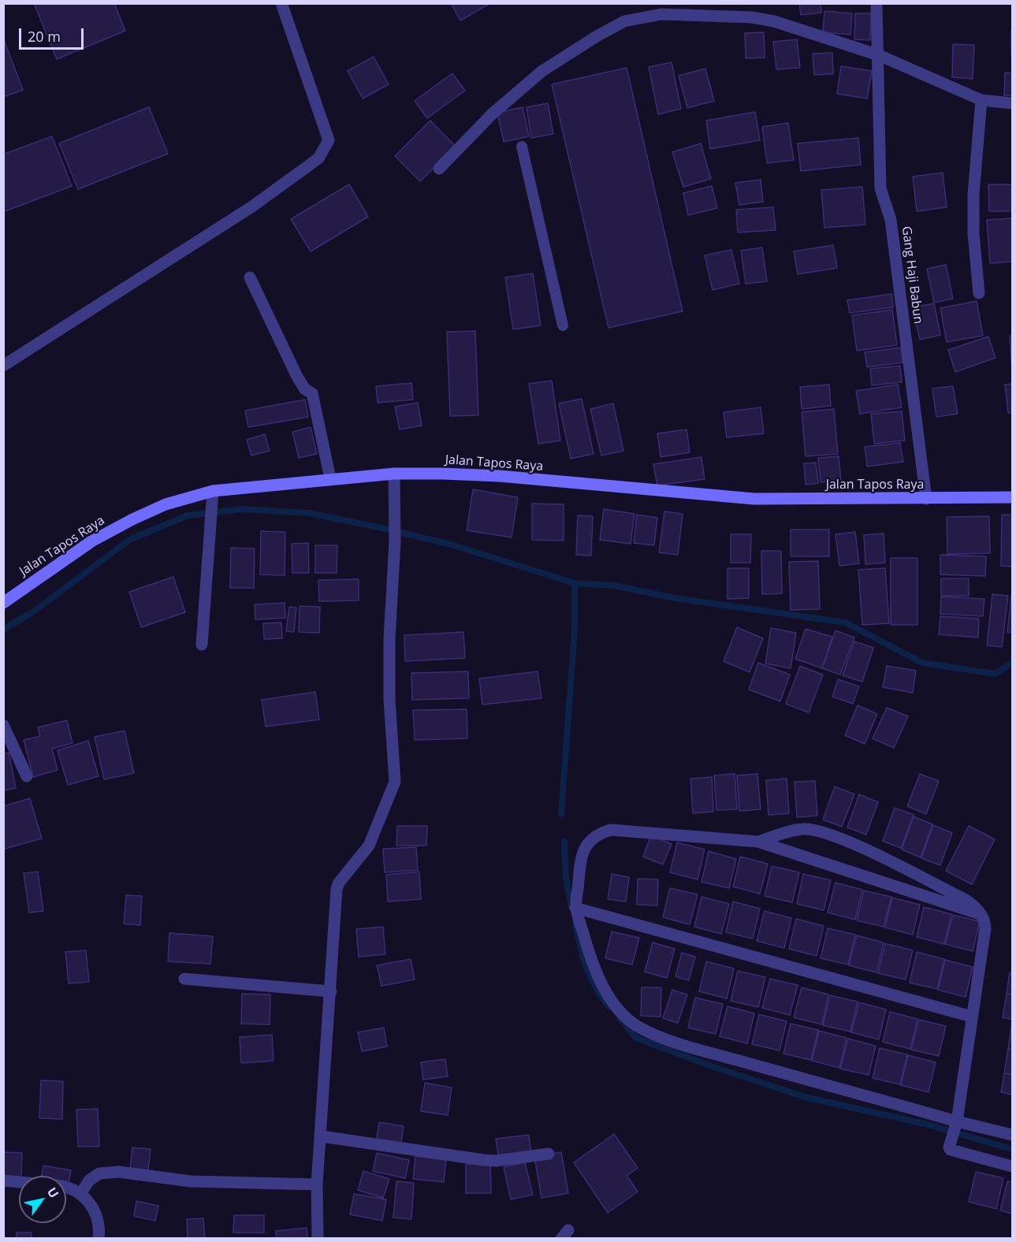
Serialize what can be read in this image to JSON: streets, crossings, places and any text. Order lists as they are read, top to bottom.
{
  "streets": {
    "main road": ["Jalan Tapos Raya"],
    "street": ["Gang Haji Babun"]
  },
  "crossings": [
    ["Gang Haji Babun", "Jalan Tapos Raya"]
  ],
  "scale_bar": "20 m",
  "north": "top right"
}
